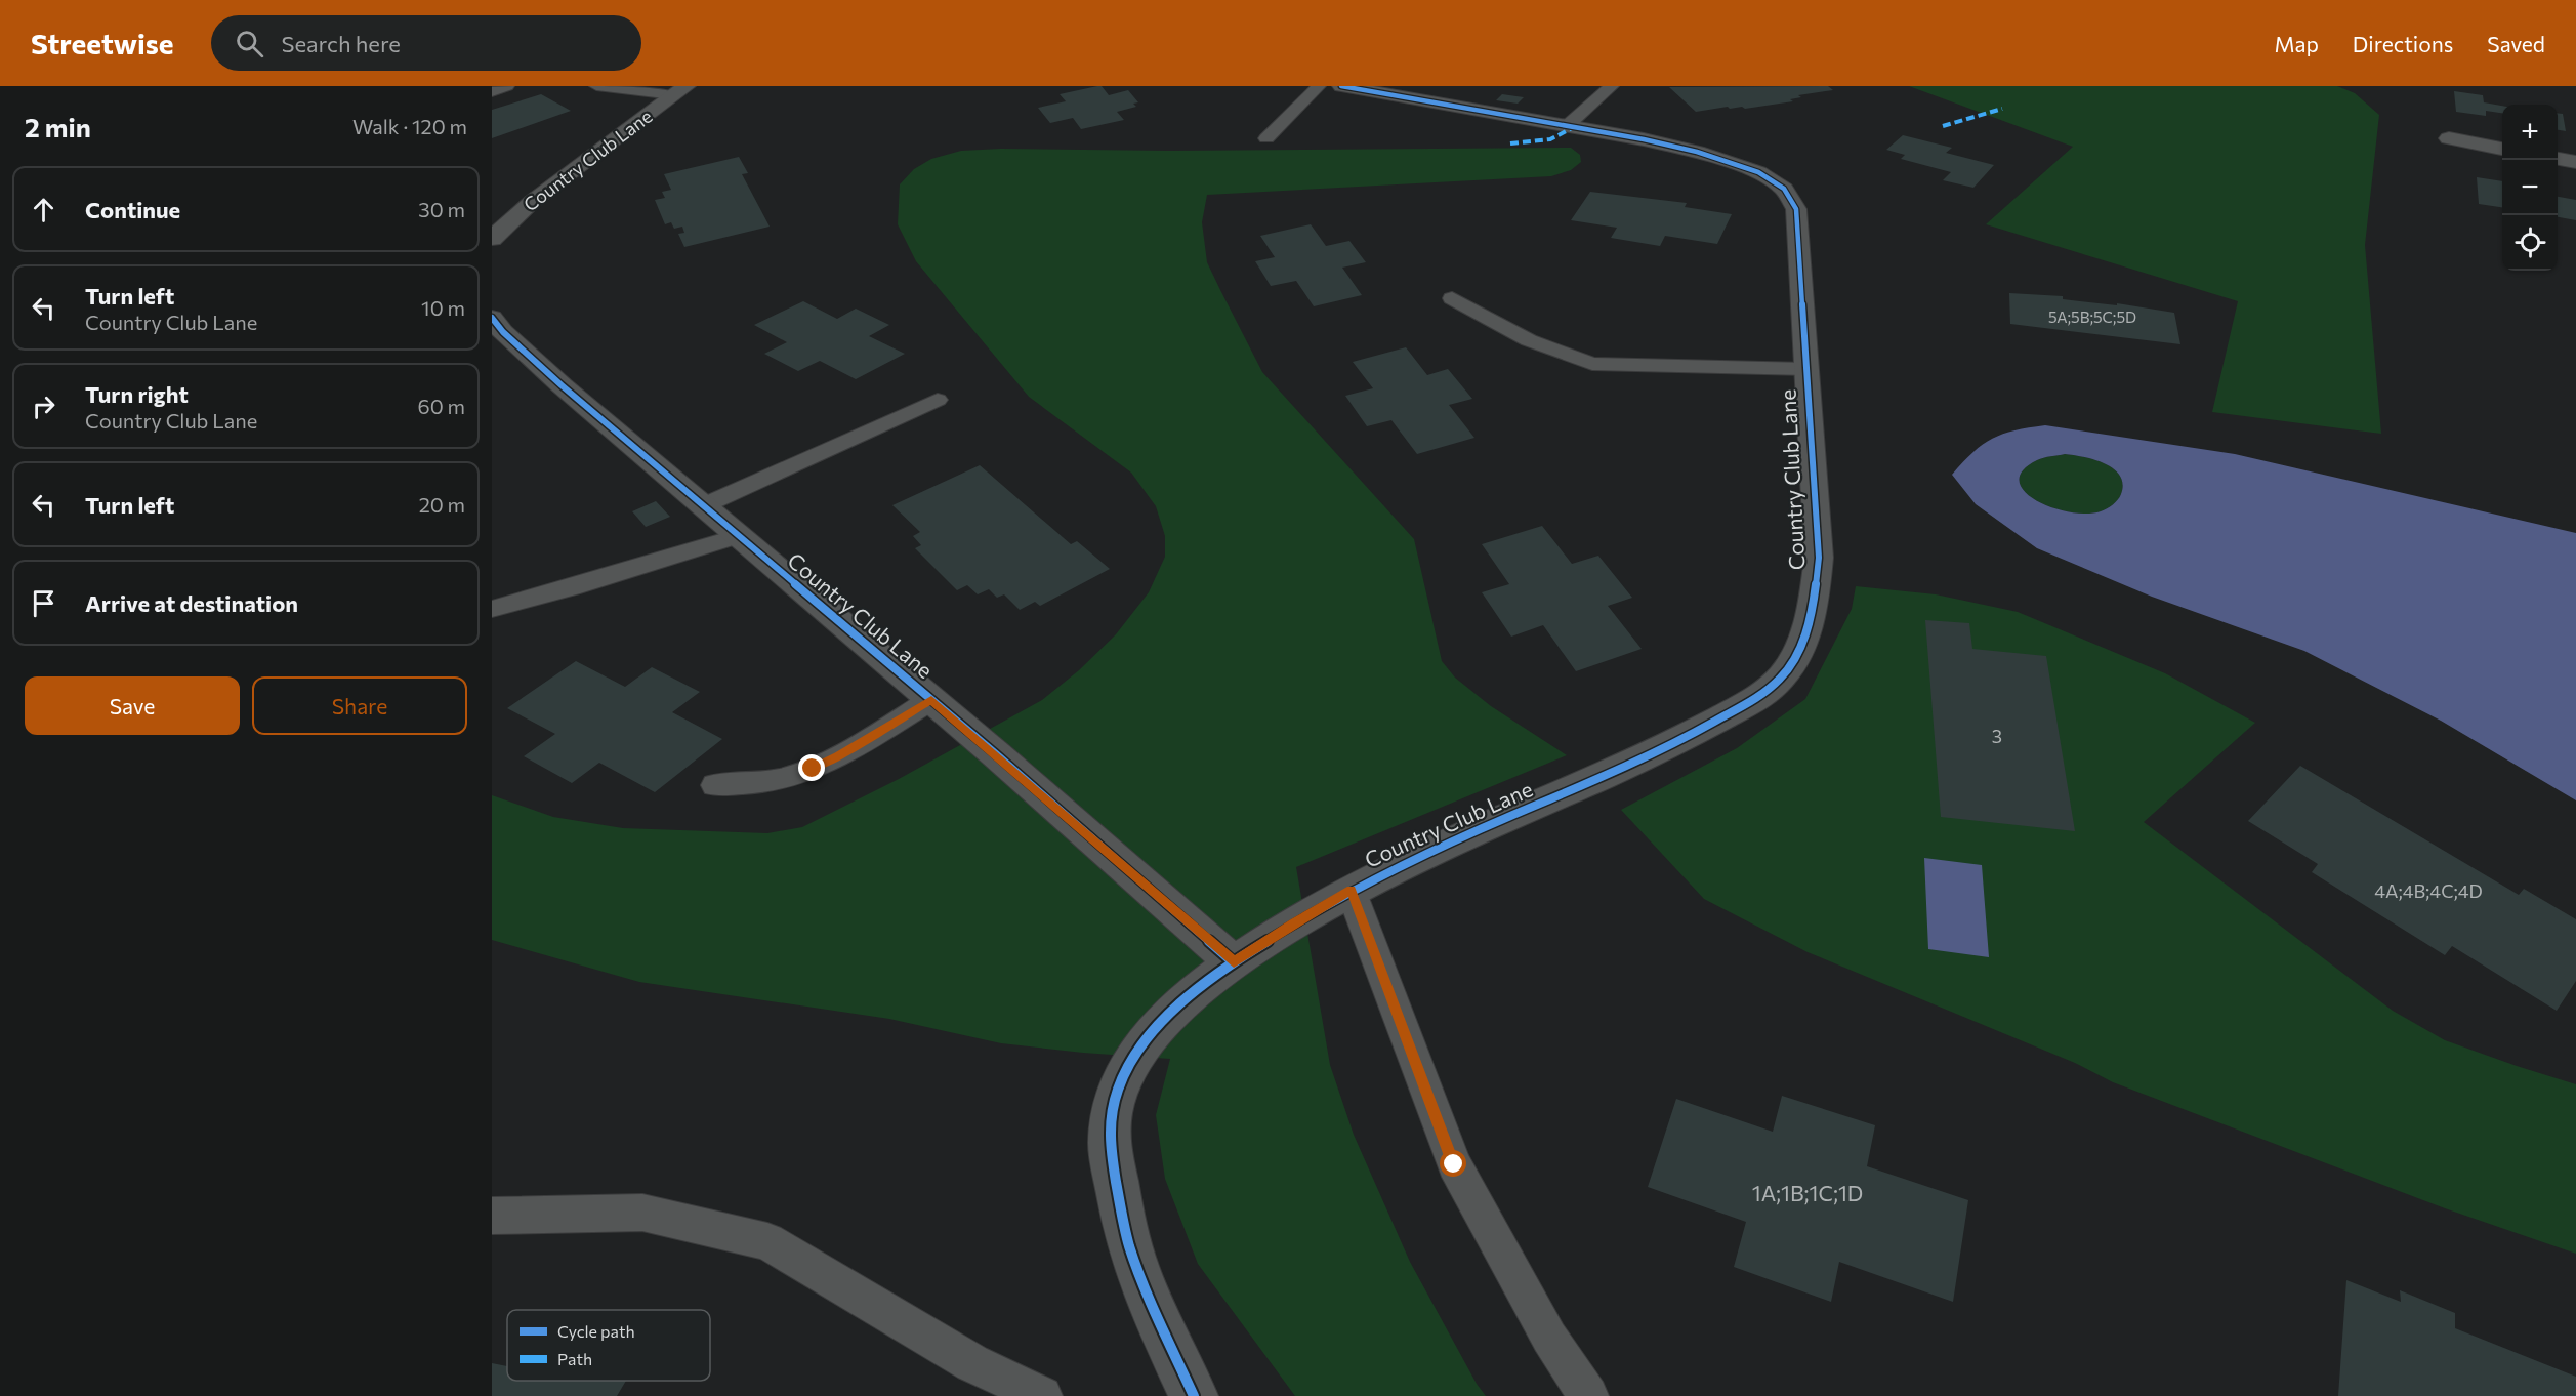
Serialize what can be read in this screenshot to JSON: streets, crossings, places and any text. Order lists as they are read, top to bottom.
{
  "streets": {
    "street": ["Country Club Lane"]
  },
  "house_numbers": [
    "5A;5B;5C;5D",
    "3",
    "4A;4B;4C;4D",
    "1A;1B;1C;1D"
  ],
  "legend": ["Cycle path", "Path"],
  "page": {
    "header": "Streetwise",
    "search": "Search here",
    "nav": ["Map", "Directions", "Saved"],
    "heading": ["2 min", "Walk · 120 m"],
    "map_buttons": ["+", "−"],
    "list": [
      ["Continue", "30 m"],
      ["Turn left", "Country Club Lane", "10 m"],
      ["Turn right", "Country Club Lane", "60 m"],
      ["Turn left", "20 m"],
      "Arrive at destination"
    ],
    "buttons": ["Save", "Share"]
  }
}
